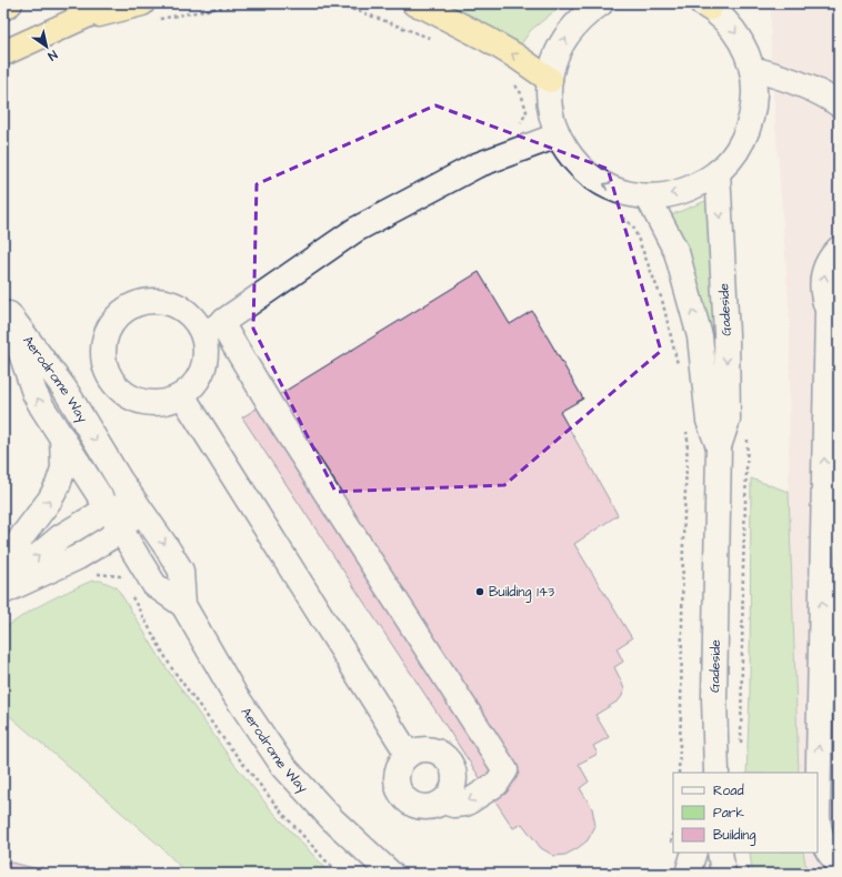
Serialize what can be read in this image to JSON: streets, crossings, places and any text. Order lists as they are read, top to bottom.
{
  "streets": {
    "street": ["Gadeside", "Aerodrome Way"]
  },
  "places": ["Building 143"],
  "legend": ["Road", "Park", "Building"],
  "north": "bottom right"
}
